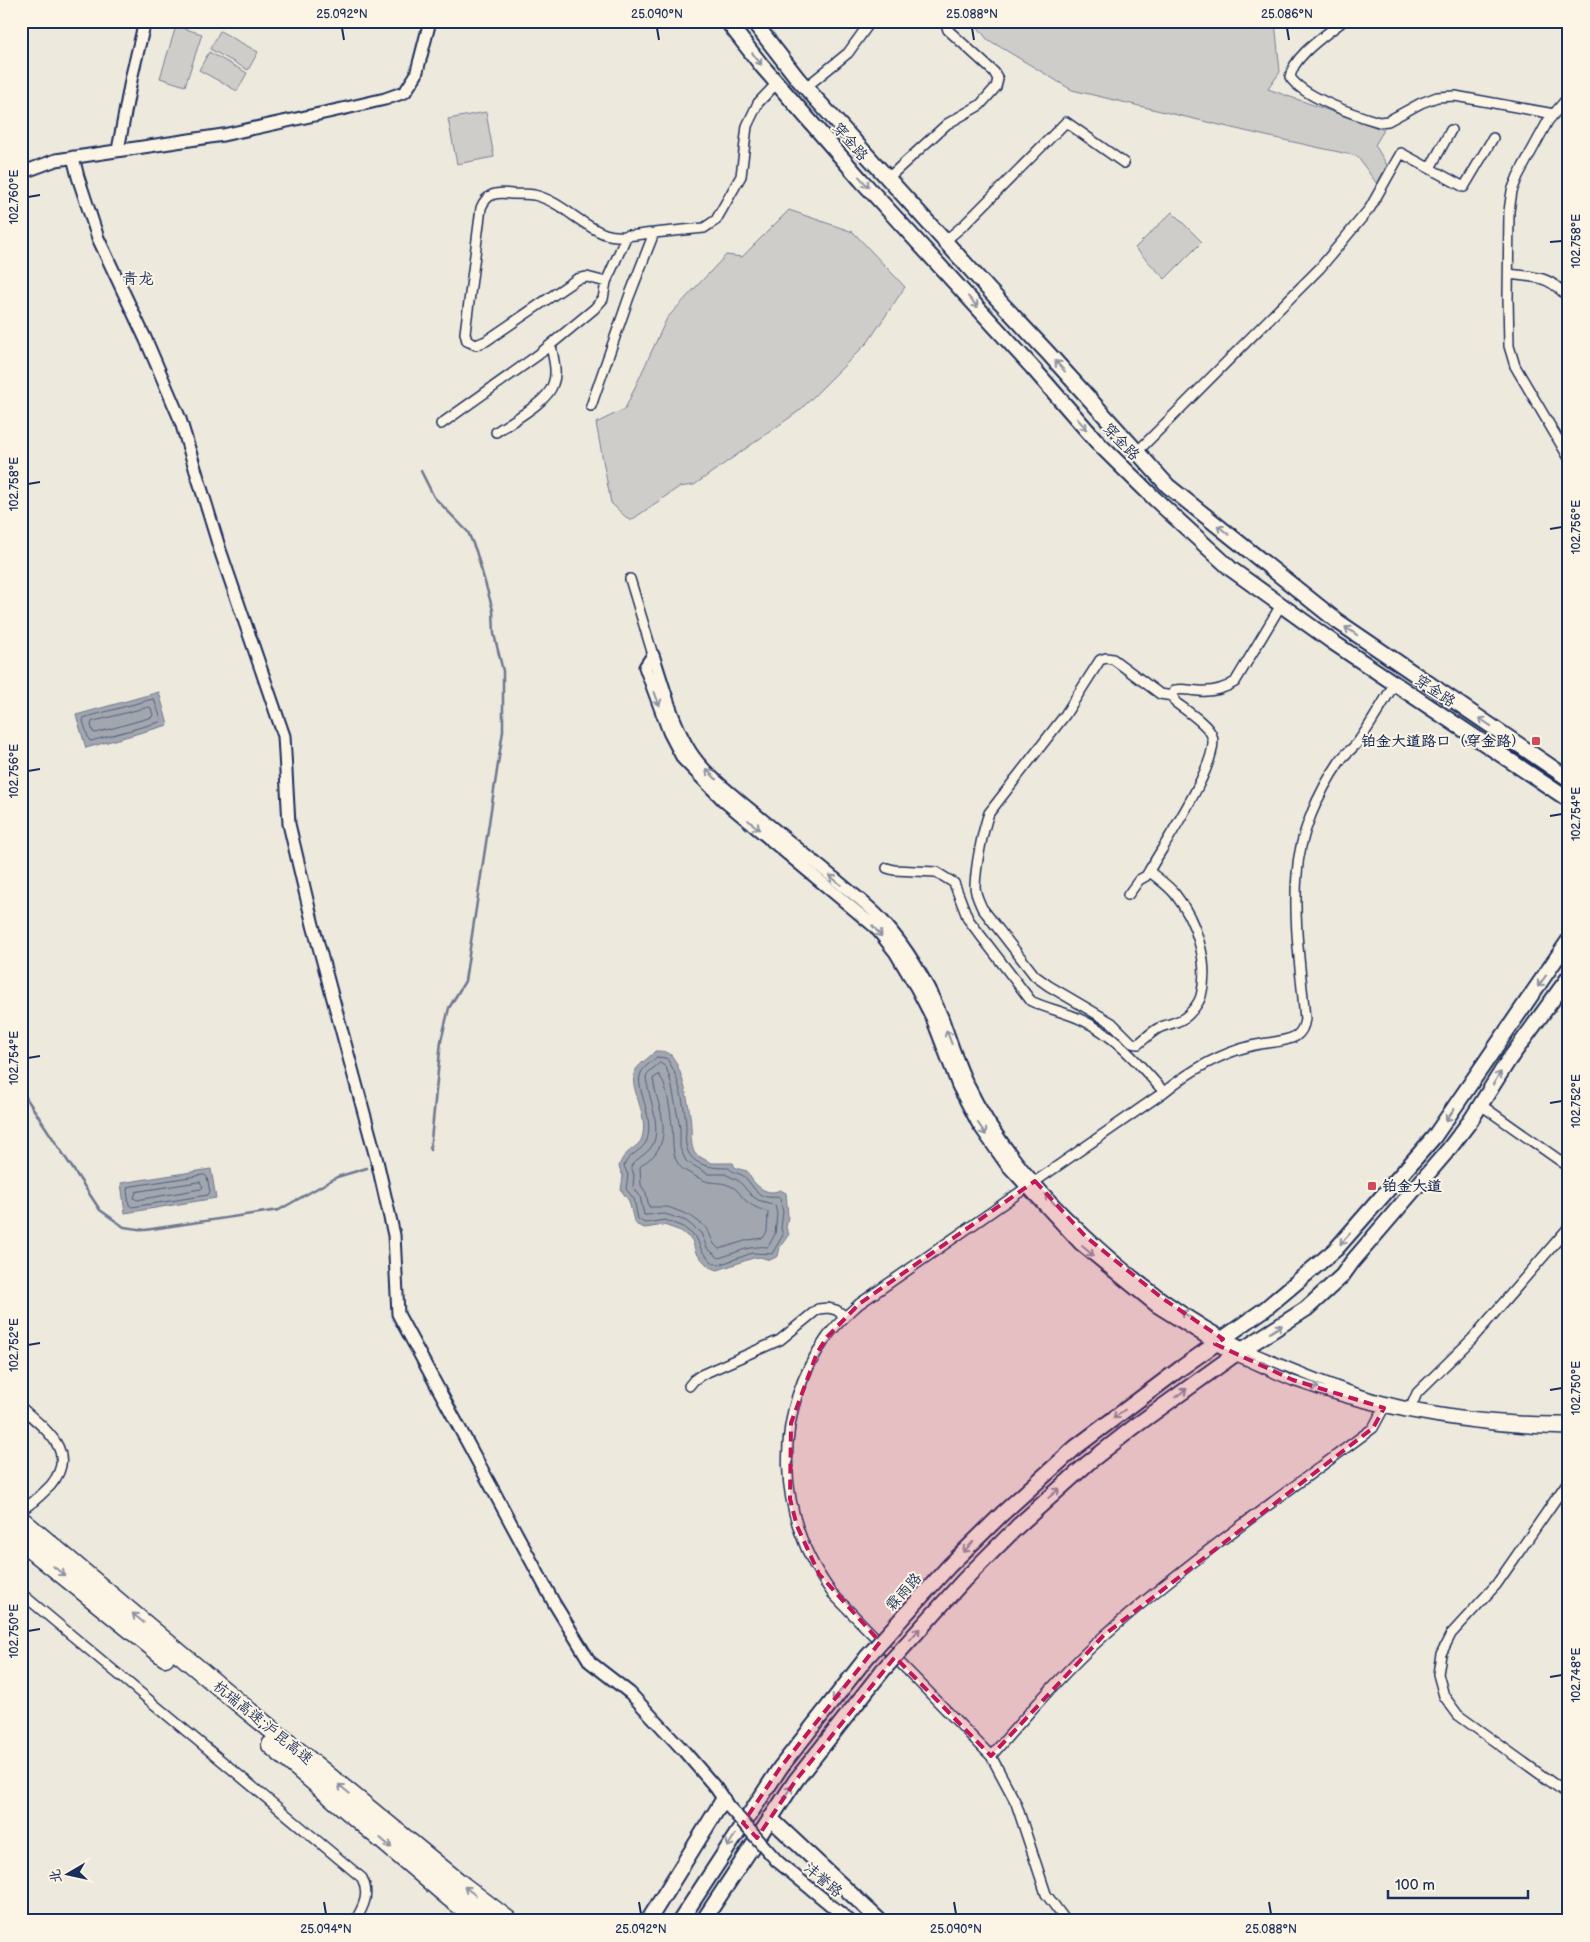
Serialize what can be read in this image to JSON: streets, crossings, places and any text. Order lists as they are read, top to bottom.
{
  "streets": {
    "highway": ["杭瑞高速;沪昆高速"],
    "main road": ["穿金路", "霖雨路"],
    "street": ["沣誉路"]
  },
  "districts": ["青龙"],
  "places": {
    "transit": ["铂金大道路口（穿金路）", "铂金大道"]
  },
  "scale_bar": "100 m",
  "north": "left",
  "coordinates": [
    "25.092°N",
    "25.090°N",
    "25.088°N",
    "25.086°N",
    "102.760°E",
    "102.758°E",
    "102.756°E",
    "102.754°E",
    "102.752°E",
    "102.750°E",
    "102.748°E",
    "25.094°N"
  ]
}
